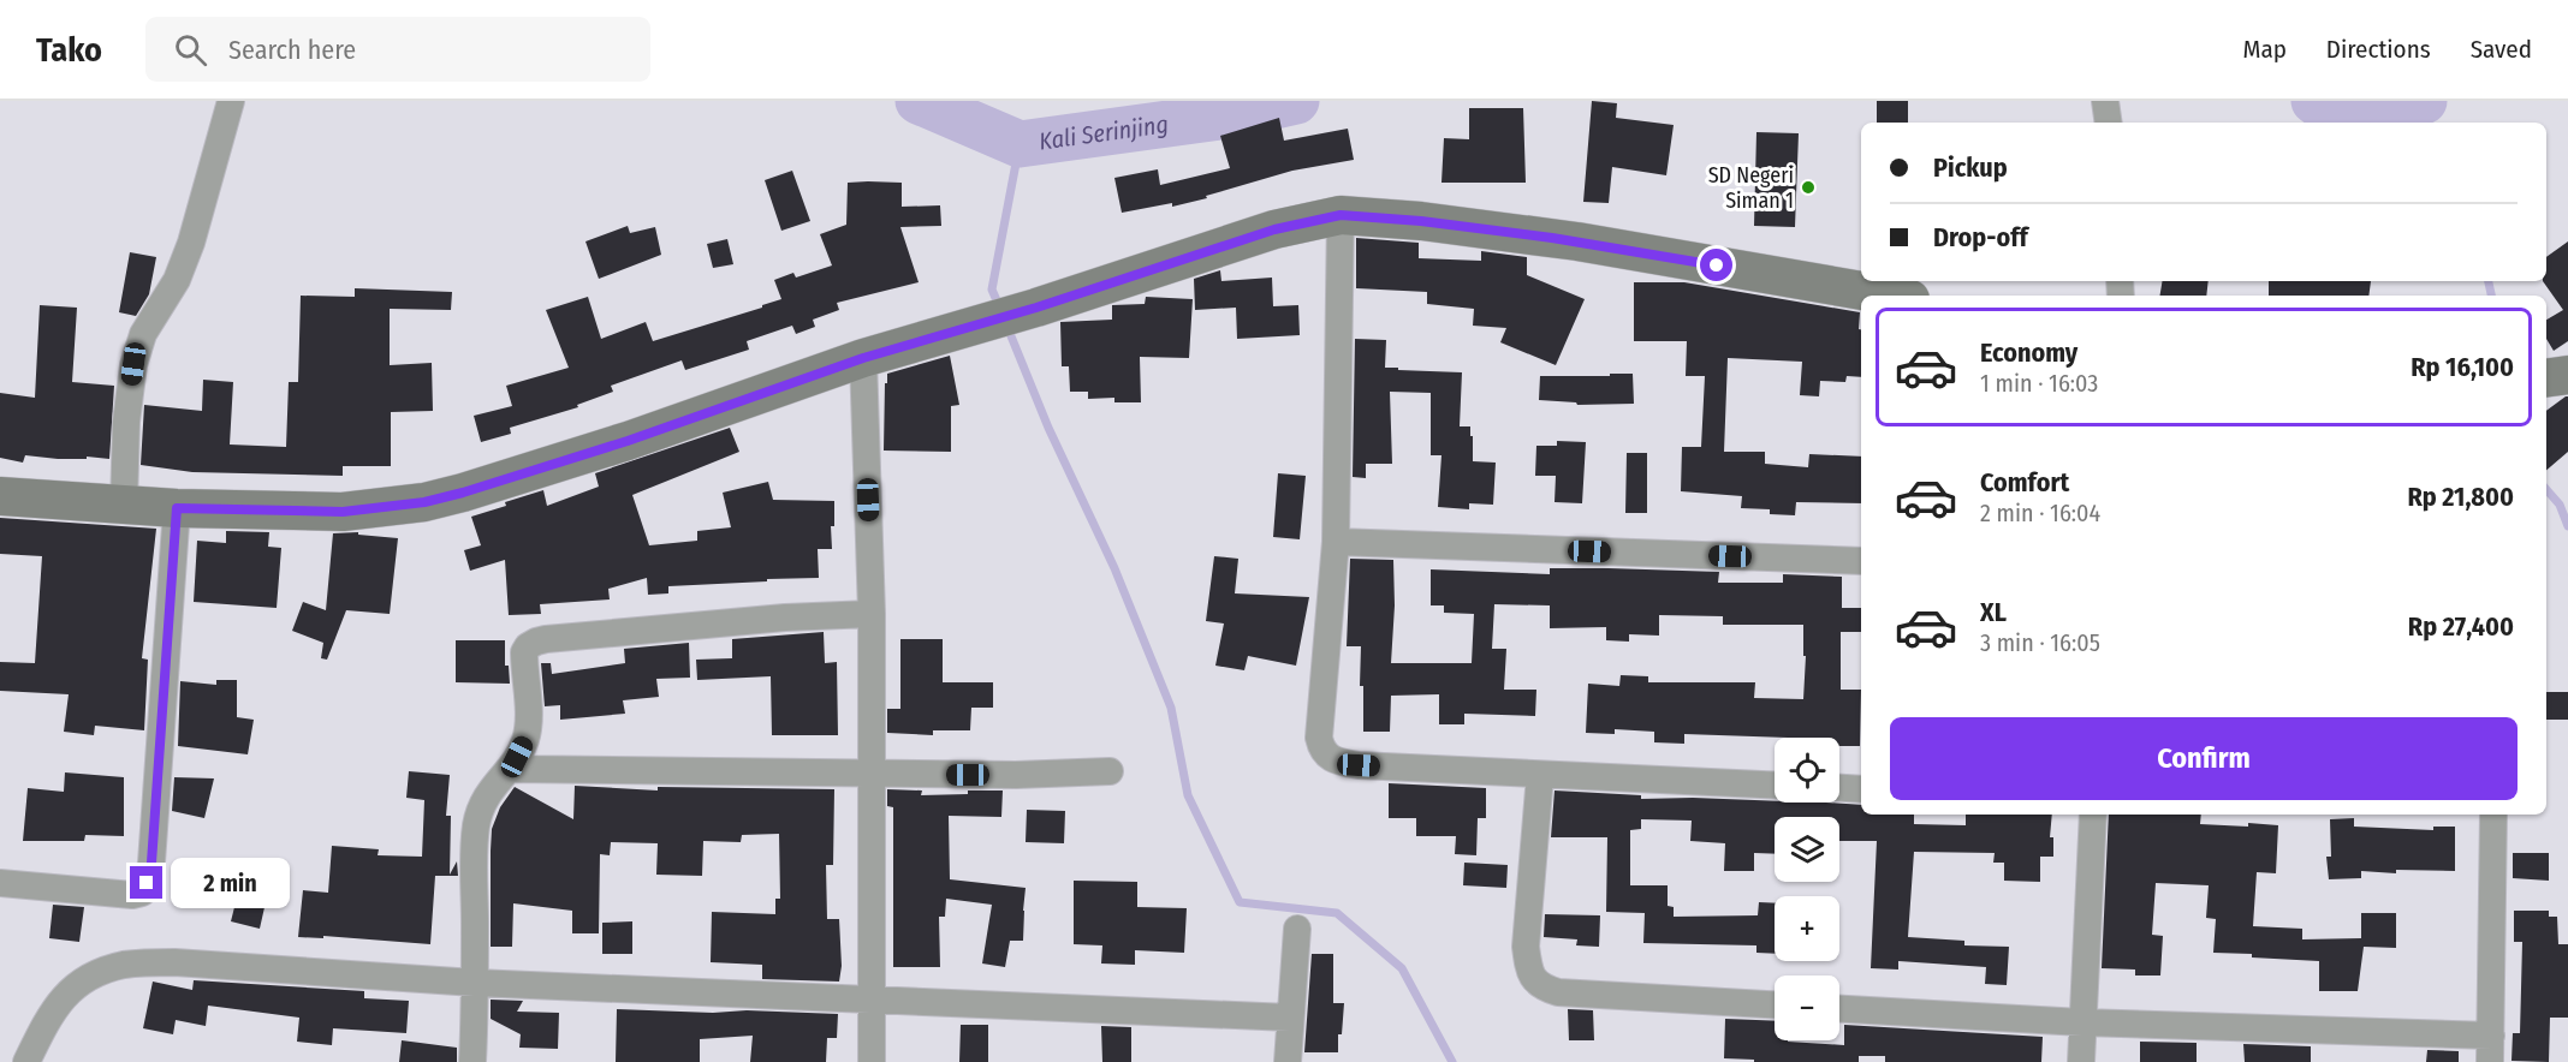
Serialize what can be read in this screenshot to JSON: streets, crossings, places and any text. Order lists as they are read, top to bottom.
{
  "water": ["Kali Serinjing"],
  "places": ["SD Negeri Siman 1"],
  "page": {
    "header": "Tako",
    "search": "Search here",
    "nav": ["Map", "Directions", "Saved"],
    "banner": ["Pickup", "Drop-off"],
    "list": [
      {
        "name": "Economy",
        "note": "1 min · 16:03",
        "value": "Rp 16,100"
      },
      {
        "name": "Comfort",
        "note": "2 min · 16:04",
        "value": "Rp 21,800"
      },
      {
        "name": "XL",
        "note": "3 min · 16:05",
        "value": "Rp 27,400"
      }
    ],
    "buttons": "Confirm",
    "map_buttons": ["+", "−"],
    "bubble": "2 min"
  }
}
